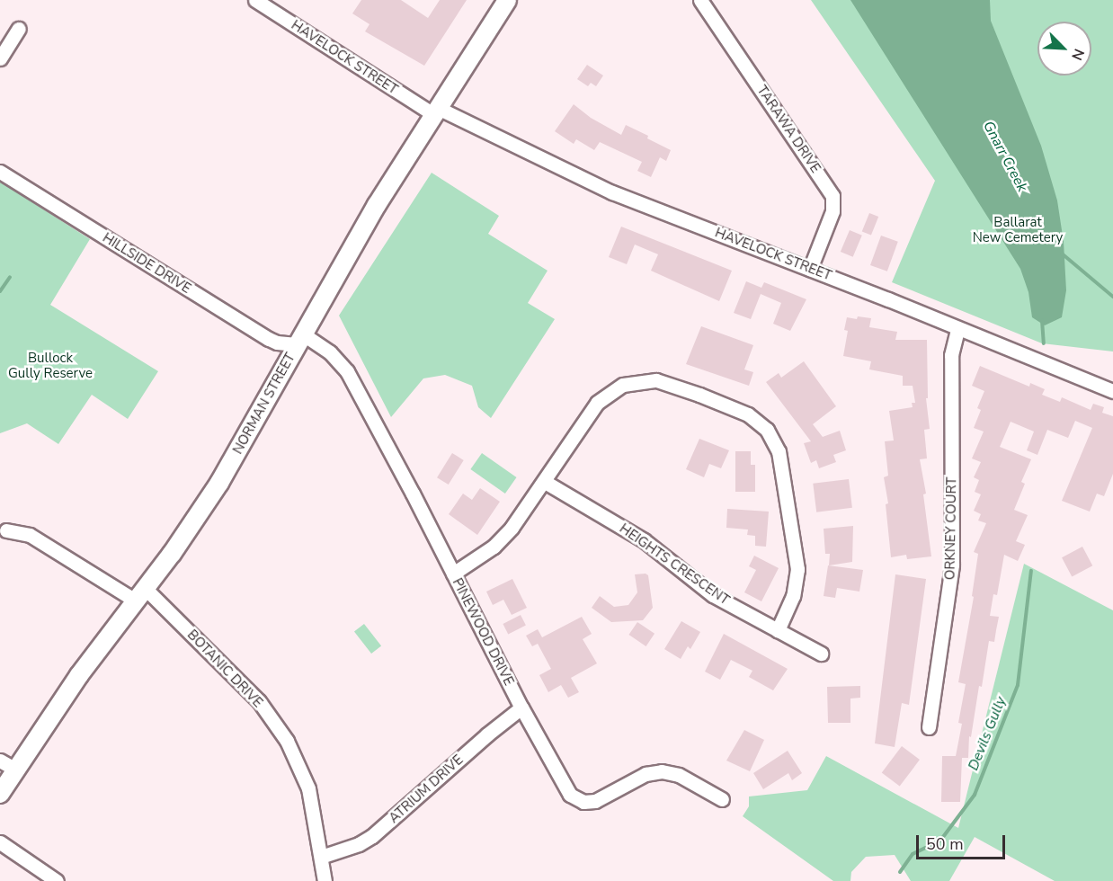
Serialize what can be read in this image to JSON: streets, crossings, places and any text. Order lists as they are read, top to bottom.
{
  "streets": {
    "street": [
      "HAVELOCK STREET",
      "TARAWA DRIVE",
      "HILLSIDE DRIVE",
      "NORMAN STREET",
      "ORKNEY COURT",
      "HEIGHTS CRESCENT",
      "PINEWOOD DRIVE",
      "BOTANIC DRIVE",
      "ATRIUM DRIVE"
    ]
  },
  "crossings": [
    ["HAVELOCK STREET", "TARAWA DRIVE"],
    ["HAVELOCK STREET", "NORMAN STREET"],
    ["HAVELOCK STREET", "ORKNEY COURT"],
    ["HILLSIDE DRIVE", "NORMAN STREET"],
    ["HILLSIDE DRIVE", "PINEWOOD DRIVE"],
    ["NORMAN STREET", "PINEWOOD DRIVE"],
    ["NORMAN STREET", "BOTANIC DRIVE"],
    ["PINEWOOD DRIVE", "ATRIUM DRIVE"],
    ["BOTANIC DRIVE", "ATRIUM DRIVE"]
  ],
  "water": ["Gnarr Creek", "Devils Gully"],
  "parks": ["Ballarat New Cemetery", "Bullock Gully Reserve"],
  "scale_bar": "50 m",
  "north": "bottom right"
}
